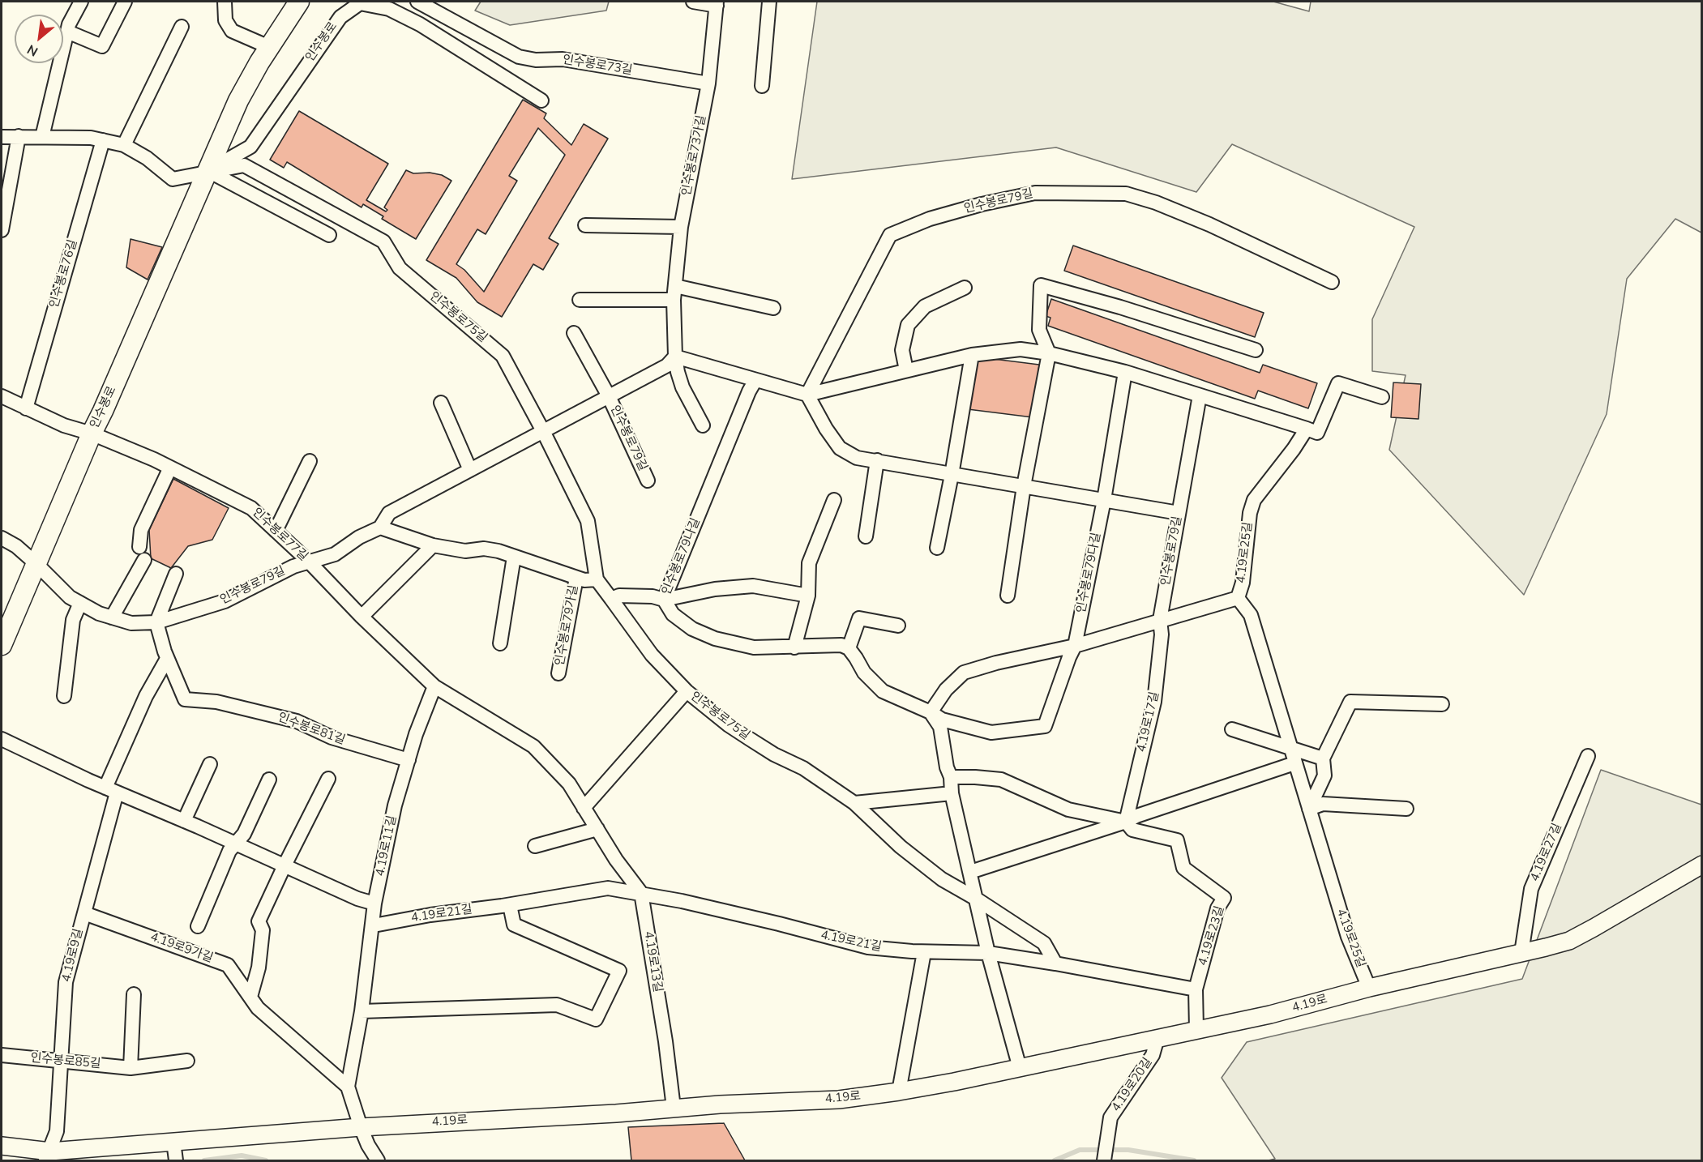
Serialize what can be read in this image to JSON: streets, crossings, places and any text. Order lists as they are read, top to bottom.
{
  "streets": {
    "main road": ["인수봉로"],
    "street": [
      "인수봉로73길",
      "인수봉로73가길",
      "인수봉로79길",
      "인수봉로76길",
      "인수봉로75길",
      "인수봉로77길",
      "4.19로25길",
      "인수봉로79나길",
      "인수봉로79다길",
      "인수봉로79가길",
      "4.19로17길",
      "인수봉로81길",
      "4.19로11길",
      "4.19로27길",
      "4.19로21길",
      "4.19로23길",
      "4.19로9가길",
      "4.19로9길",
      "4.19로13길",
      "4.19로",
      "인수봉로85길",
      "4.19로20길"
    ]
  },
  "crossings": [
    ["인수봉로", "인수봉로79길"],
    ["인수봉로", "인수봉로75길"],
    ["인수봉로", "인수봉로77길"],
    ["인수봉로73길", "인수봉로73가길"],
    ["인수봉로73가길", "인수봉로79길"],
    ["인수봉로79길", "인수봉로75길"],
    ["인수봉로79길", "인수봉로77길"],
    ["인수봉로79길", "인수봉로79가길"],
    ["인수봉로79길", "4.19로17길"],
    ["인수봉로76길", "인수봉로77길"],
    ["인수봉로75길", "인수봉로79가길"],
    ["인수봉로77길", "4.19로11길"],
    ["인수봉로77길", "4.19로13길"],
    ["4.19로25길", "4.19로"],
    ["4.19로17길", "4.19로23길"],
    ["인수봉로81길", "4.19로11길"],
    ["4.19로11길", "4.19로21길"],
    ["4.19로11길", "4.19로9가길"],
    ["4.19로11길", "4.19로13길"],
    ["4.19로11길", "4.19로"],
    ["4.19로27길", "4.19로"],
    ["4.19로21길", "4.19로23길"],
    ["4.19로21길", "4.19로13길"],
    ["4.19로23길", "4.19로"],
    ["4.19로9가길", "4.19로9길"],
    ["4.19로9길", "4.19로"],
    ["4.19로9길", "인수봉로85길"],
    ["4.19로13길", "4.19로"],
    ["4.19로", "4.19로20길"]
  ],
  "north": "bottom left"
}
